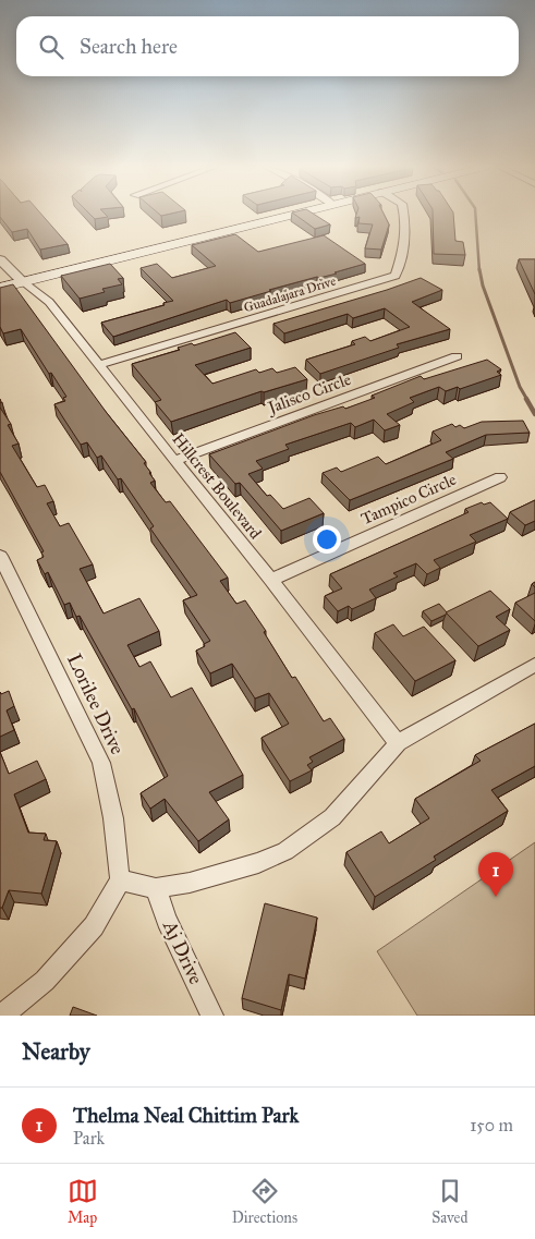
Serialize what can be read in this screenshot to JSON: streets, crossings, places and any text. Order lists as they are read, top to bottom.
{
  "streets": {
    "street": [
      "Guadalajara Drive",
      "Jalisco Circle",
      "Hillcrest Boulevard",
      "Tampico Circle",
      "Lorilee Drive",
      "Aj Drive"
    ]
  },
  "crossings": [
    ["Guadalajara Drive", "Hillcrest Boulevard"],
    ["Jalisco Circle", "Hillcrest Boulevard"],
    ["Hillcrest Boulevard", "Tampico Circle"]
  ],
  "page": {
    "search": "Search here",
    "pins": "1",
    "heading": "Nearby",
    "list": [
      {
        "mark": "1",
        "name": "Thelma Neal Chittim Park",
        "note": "Park",
        "value": "150 m"
      }
    ],
    "nav": ["Map", "Directions", "Saved"]
  }
}
